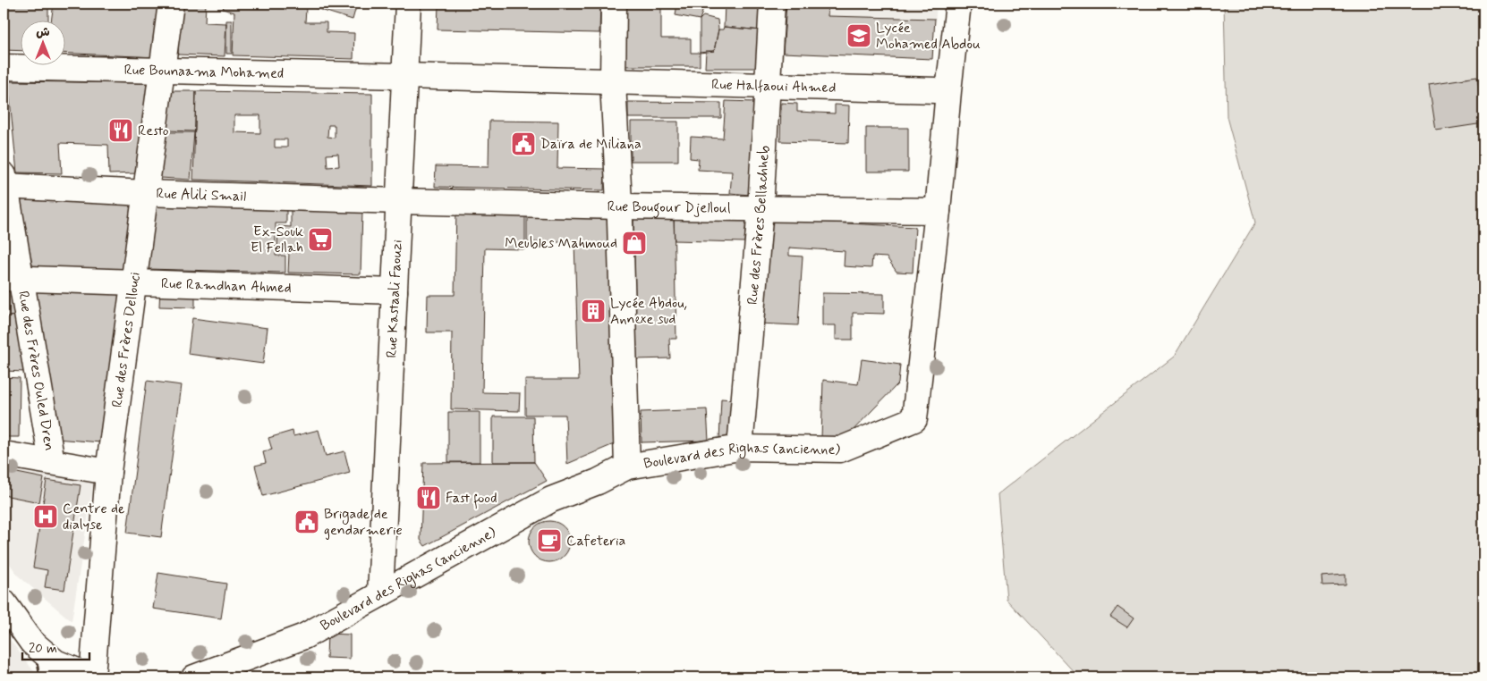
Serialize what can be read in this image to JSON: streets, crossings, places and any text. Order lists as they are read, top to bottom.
{
  "streets": {
    "street": [
      "Rue Bounaama Mohamed",
      "Rue Halfaoui Ahmed",
      "Rue Alili Smail",
      "Rue Bougour Djelloul",
      "Rue des Frères Bellachheb",
      "Rue Ramdhan Ahmed",
      "Rue Kastaali Faouzi",
      "Rue des Frères Dellouci",
      "Rue des Frères Ouled Dren",
      "Boulevard des Righas (ancienne)"
    ]
  },
  "crossings": [
    ["Rue Bounaama Mohamed", "Rue Halfaoui Ahmed"],
    ["Rue Bounaama Mohamed", "Rue Kastaali Faouzi"],
    ["Rue Bounaama Mohamed", "Rue des Frères Dellouci"],
    ["Rue Halfaoui Ahmed", "Rue des Frères Bellachheb"],
    ["Rue Alili Smail", "Rue Bougour Djelloul"],
    ["Rue Alili Smail", "Rue Kastaali Faouzi"],
    ["Rue Alili Smail", "Rue des Frères Dellouci"],
    ["Rue Alili Smail", "Rue des Frères Ouled Dren"],
    ["Rue Bougour Djelloul", "Rue des Frères Bellachheb"],
    ["Rue Bougour Djelloul", "Rue Kastaali Faouzi"],
    ["Rue Bougour Djelloul", "Boulevard des Righas (ancienne)"],
    ["Rue des Frères Bellachheb", "Boulevard des Righas (ancienne)"],
    ["Rue Ramdhan Ahmed", "Rue Kastaali Faouzi"],
    ["Rue Ramdhan Ahmed", "Rue des Frères Dellouci"],
    ["Rue Ramdhan Ahmed", "Rue des Frères Ouled Dren"],
    ["Rue Kastaali Faouzi", "Boulevard des Righas (ancienne)"]
  ],
  "places": {
    "school or university": ["Lycée Mohamed Abdou"],
    "restaurant": ["Resto", "Fast food"],
    "public building": ["Daïra de Miliana", "Brigade de gendarmerie"],
    "supermarket": ["Ex-Souk El Fellah"],
    "shop": ["Meubles Mahmoud"],
    "building": ["Lycée Abdou, Annexe sud"],
    "hospital": ["Centre de dialyse"],
    "cafe": ["Cafeteria"]
  },
  "scale_bar": "20 m",
  "north": "top"
}
